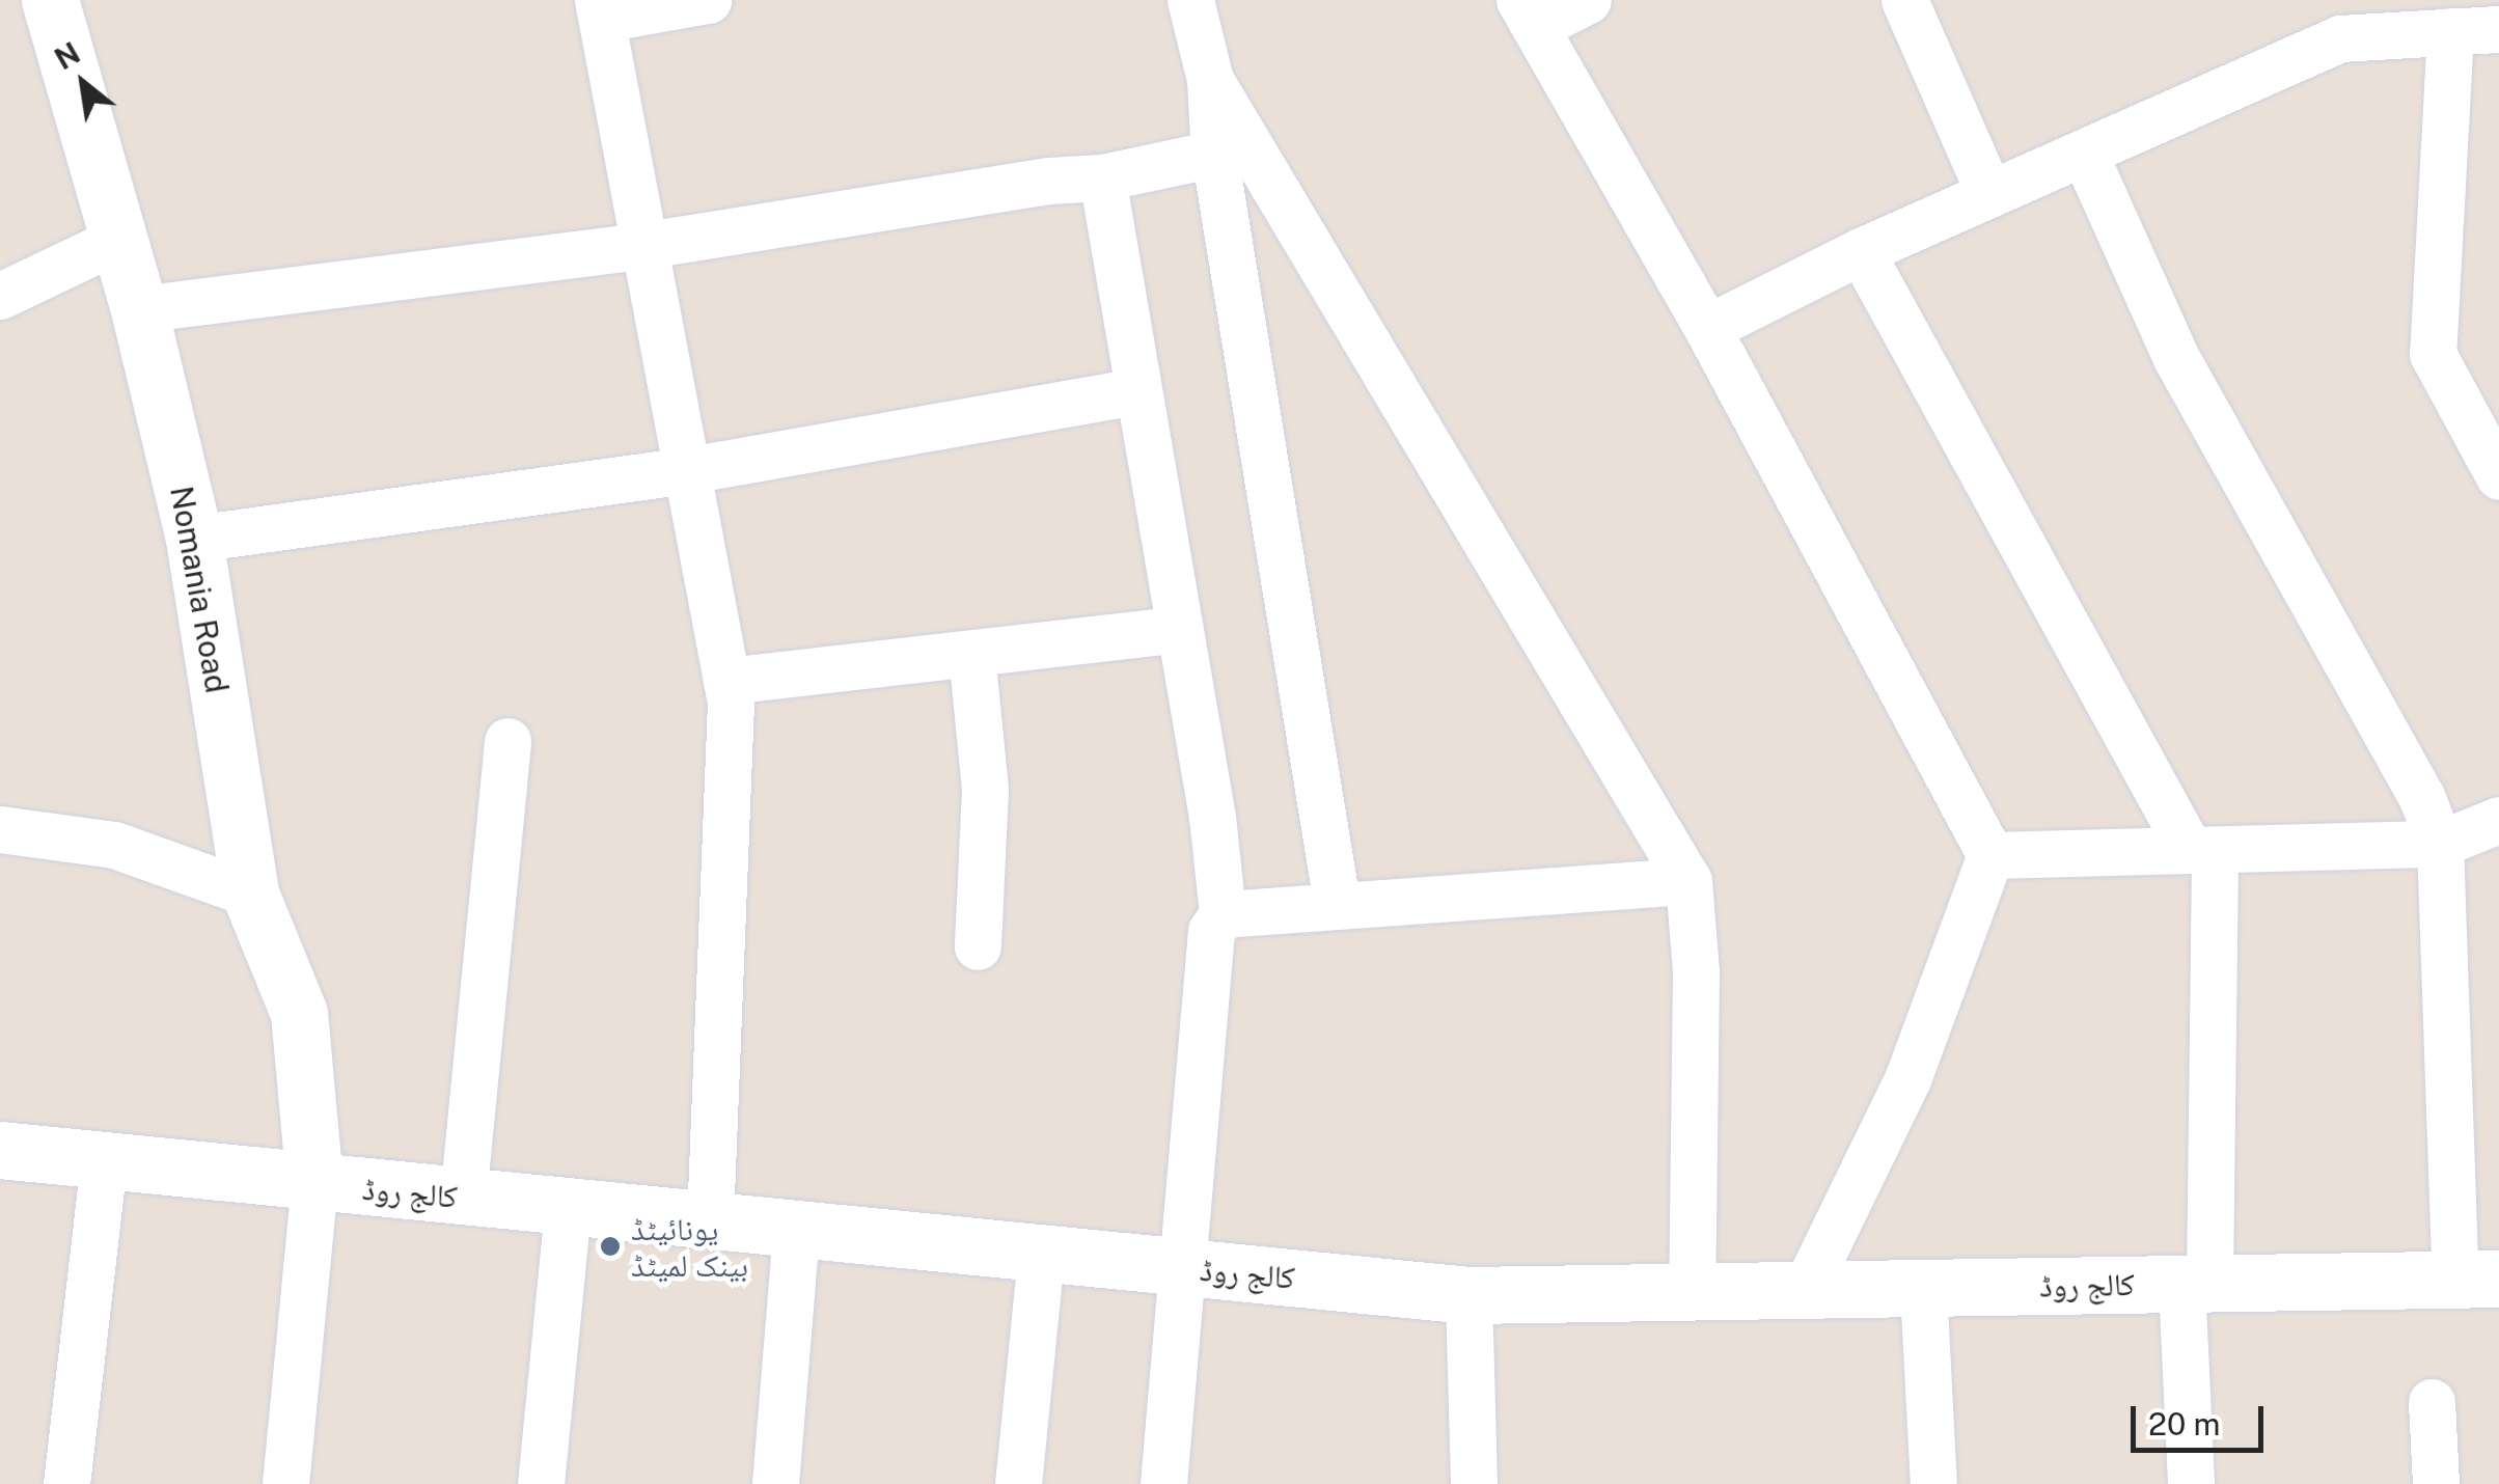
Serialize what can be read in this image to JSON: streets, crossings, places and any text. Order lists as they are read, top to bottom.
{
  "streets": {
    "main road": ["Nomania Road", "کالج روڈ"]
  },
  "crossings": [
    ["Nomania Road", "کالج روڈ"]
  ],
  "places": ["یونائیٹڈ بینک لمیٹڈ"],
  "scale_bar": "20 m",
  "north": "top left"
}
